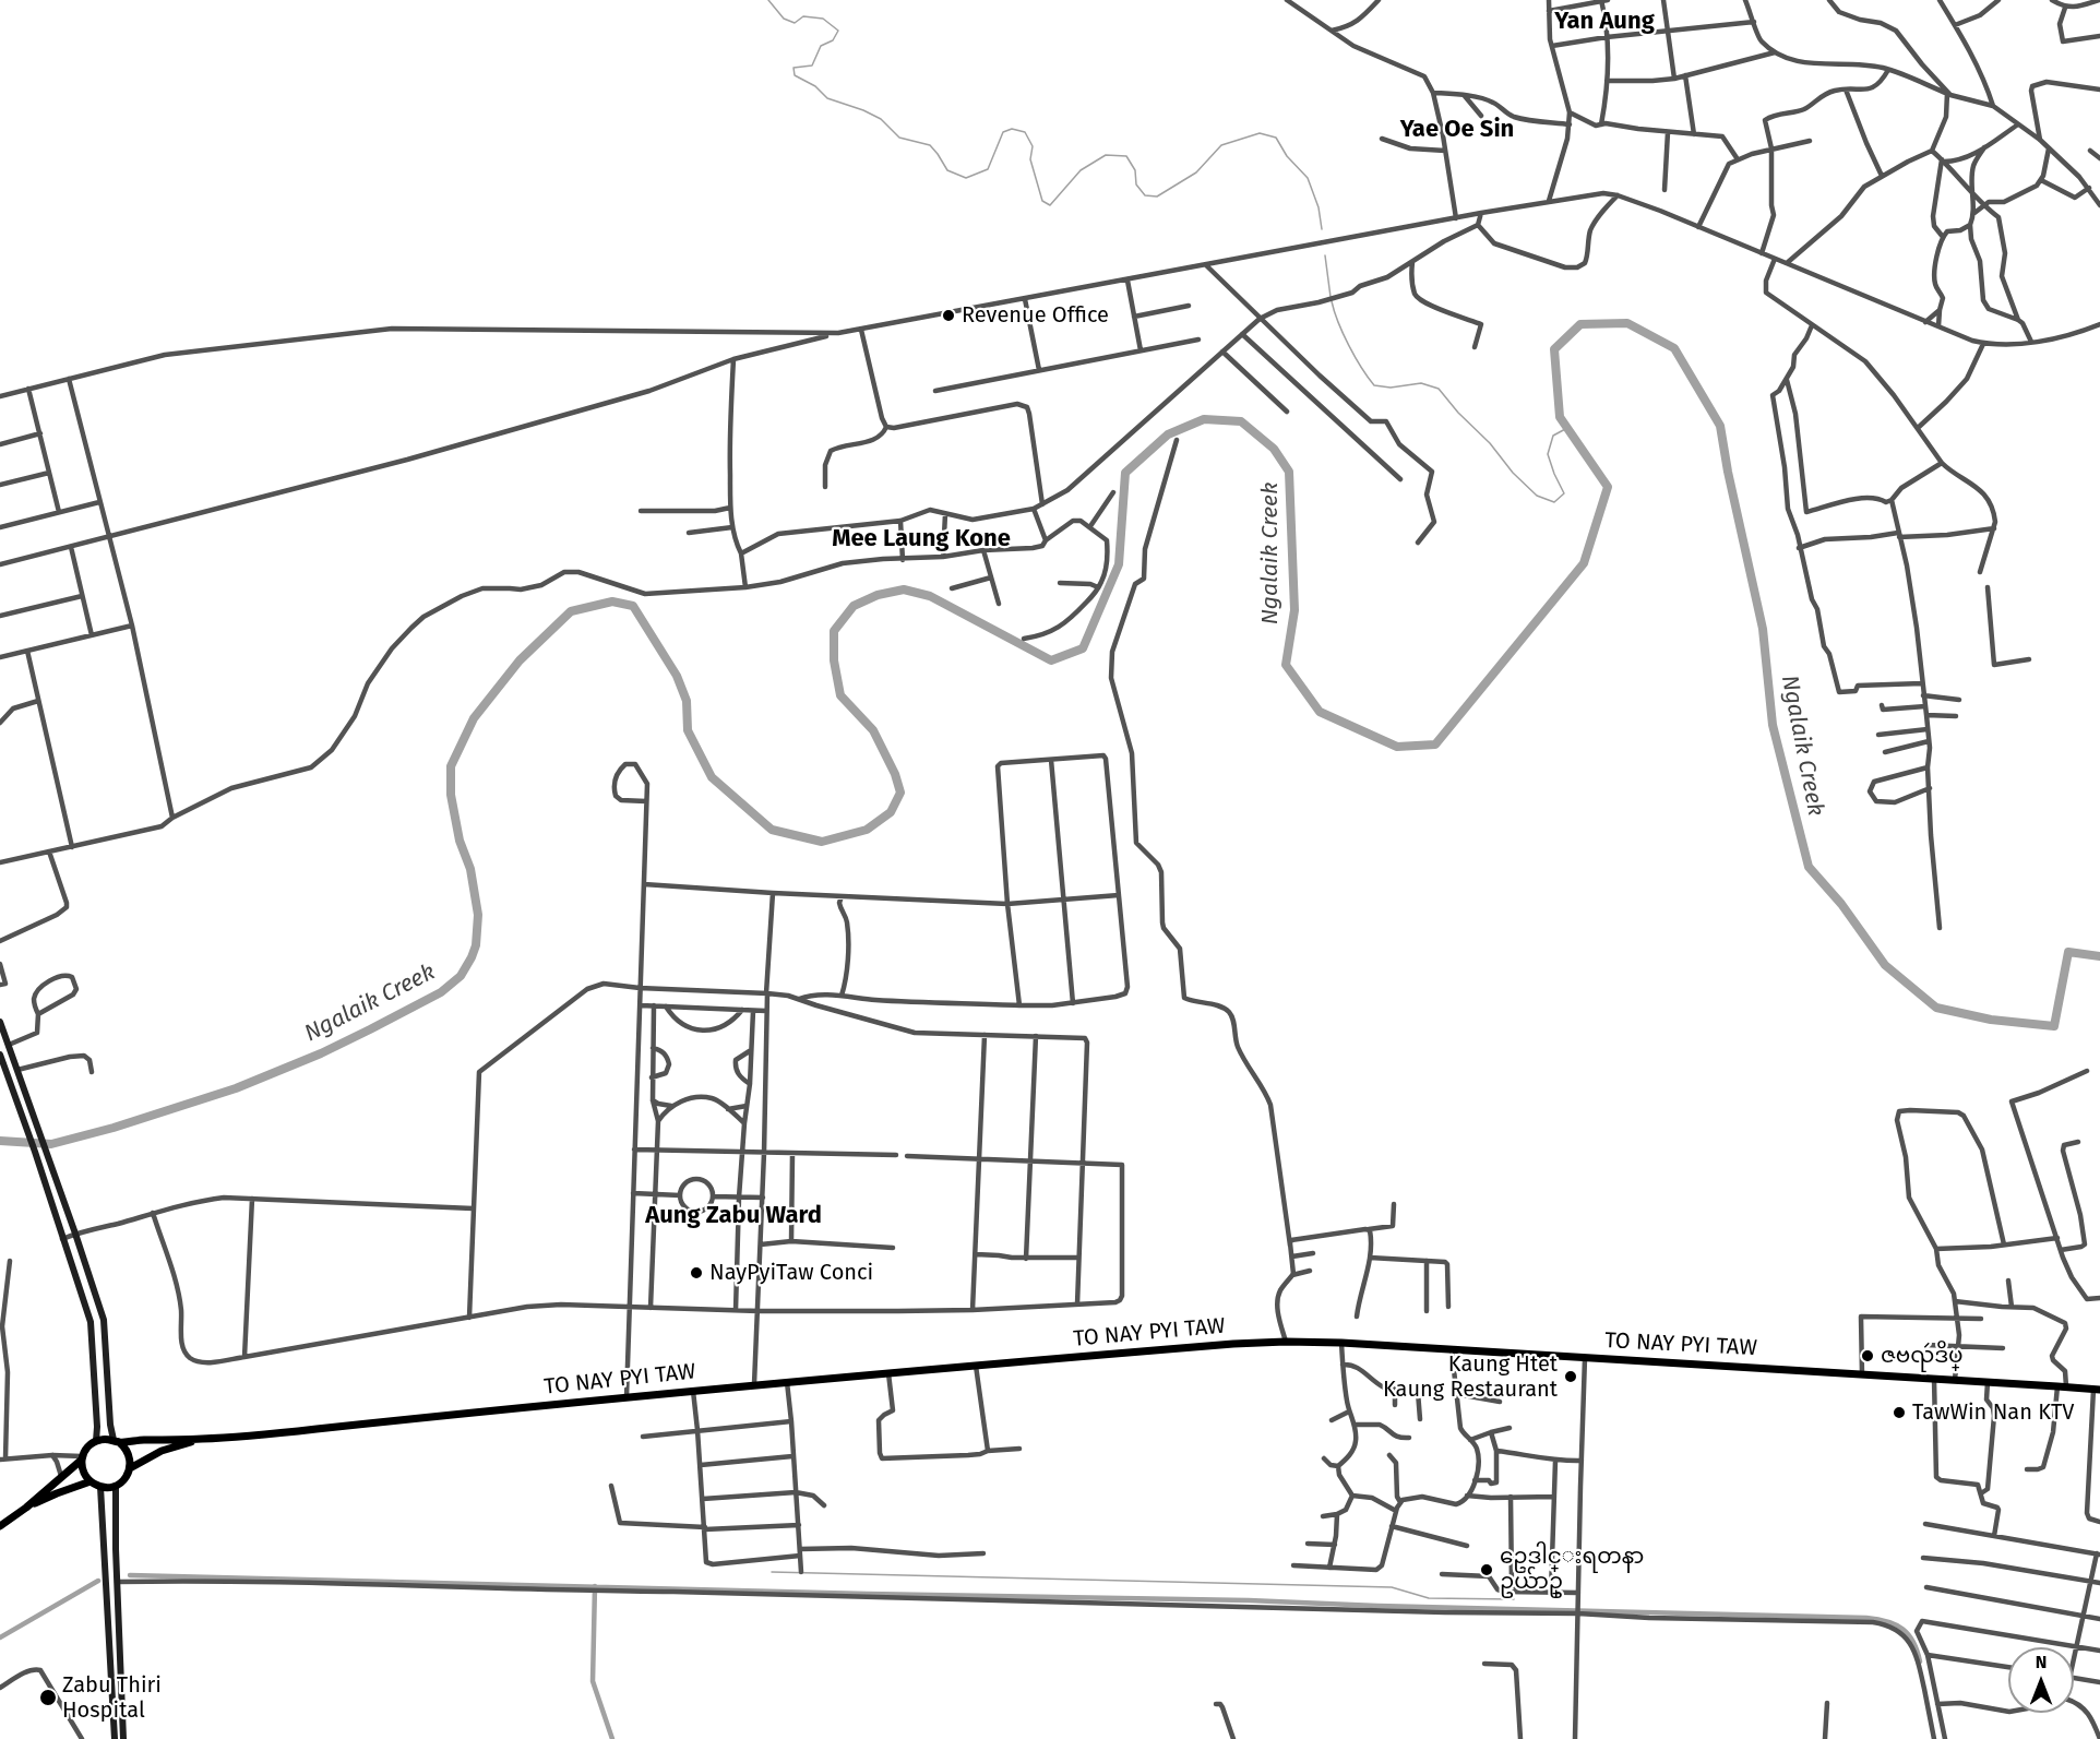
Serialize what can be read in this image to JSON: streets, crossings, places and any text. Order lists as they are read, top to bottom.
{
  "streets": {
    "main road": ["TO NAY PYI TAW"]
  },
  "districts": [
    "Yan Aung",
    "Yae Oe Sin",
    "Mee Laung Kone",
    "Aung Zabu Ward"
  ],
  "water": ["Ngalaik Creek"],
  "places": [
    "Revenue Office",
    "NayPyiTaw Conci",
    "ဇဗၺဴဒိပ္",
    "Kaung Htet Kaung Restaurant",
    "TawWin Nan KTV",
    "ဥေဒါင္းရတနာ ဥယ်ာဥ္",
    "Zabu Thiri Hospital"
  ],
  "north": "top"
}
